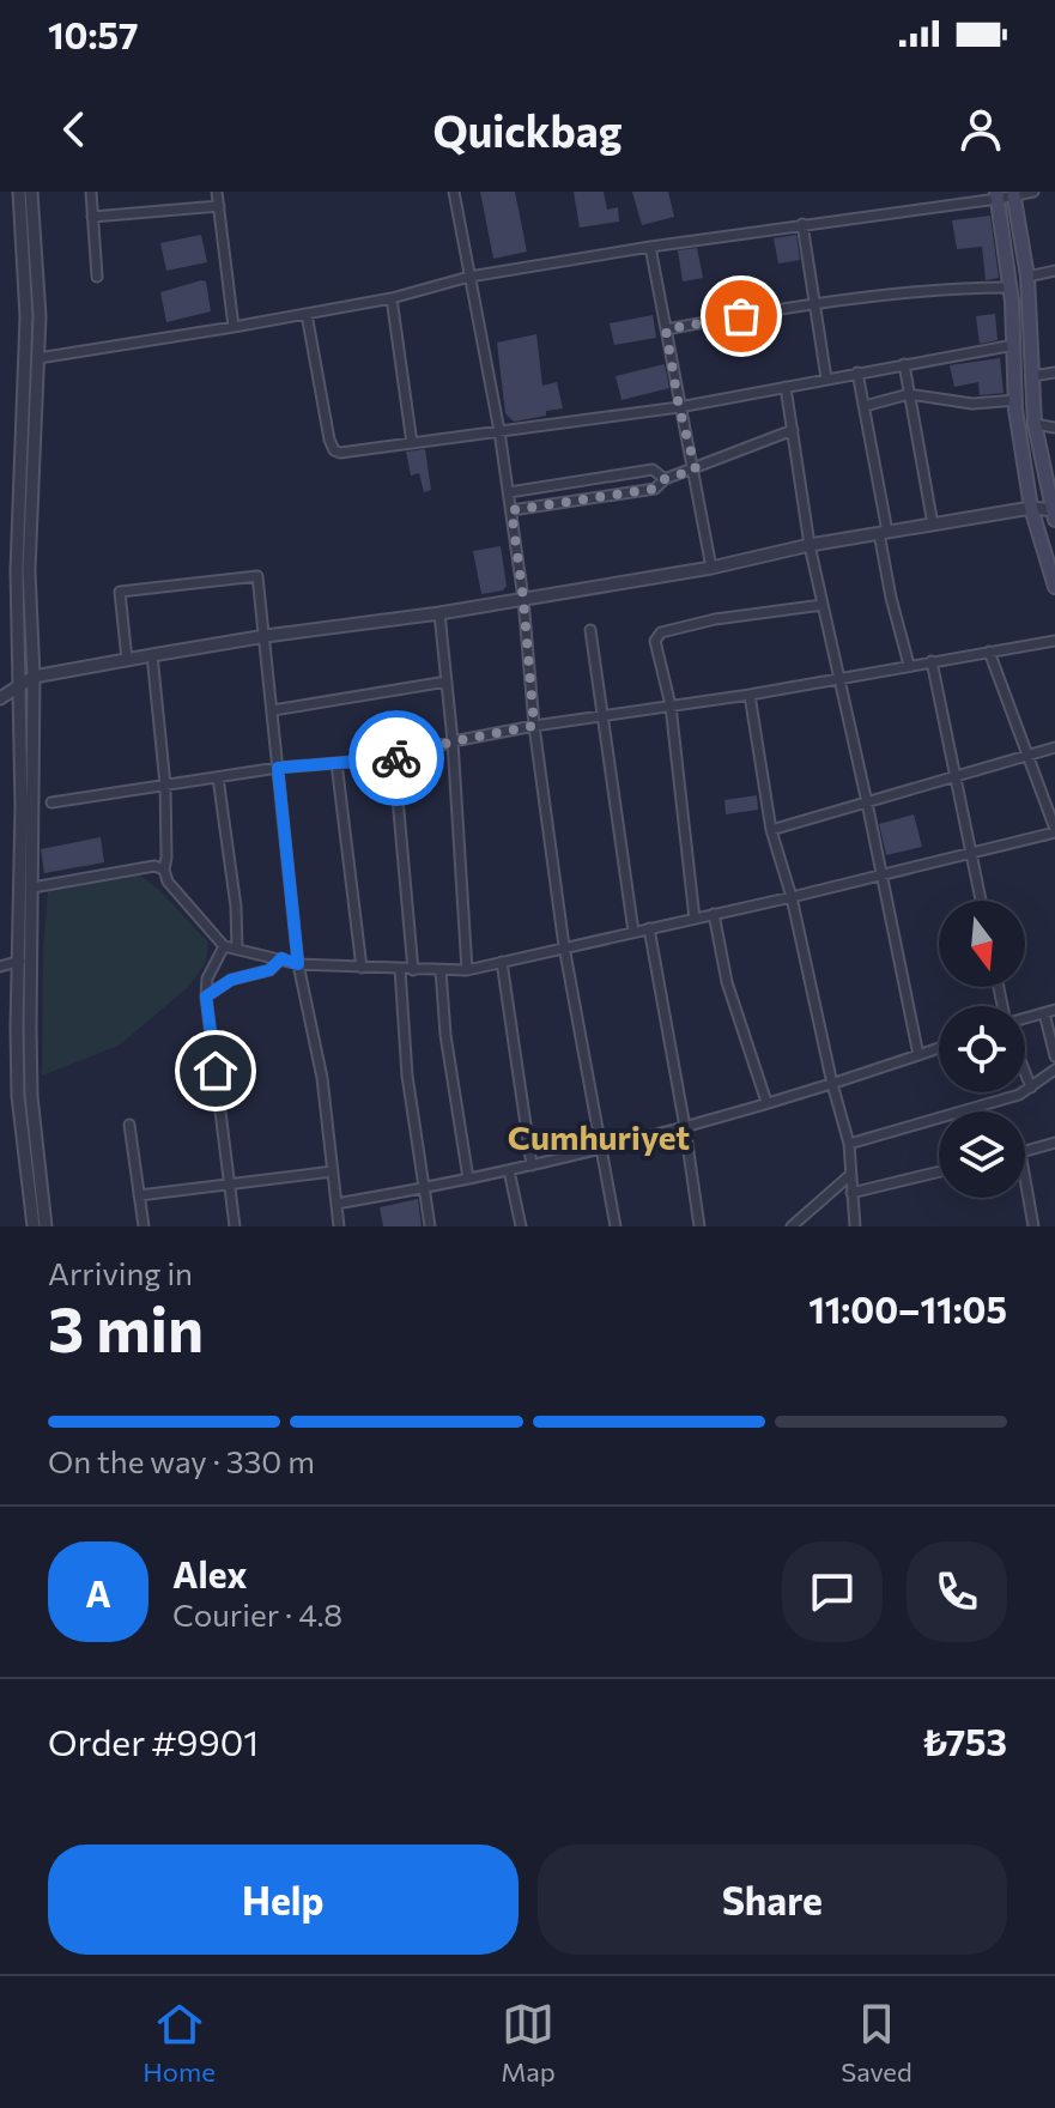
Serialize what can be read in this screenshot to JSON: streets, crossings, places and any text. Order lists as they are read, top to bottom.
{
  "districts": ["Cumhuriyet"],
  "north": "bottom",
  "page": {
    "status": "10:57",
    "header": "Quickbag",
    "heading": ["3 min", "Arriving in", "11:00–11:05"],
    "panel": [
      "Alex",
      "Courier · 4.8",
      "Order #9901",
      "₺753"
    ],
    "bar": "On the way · 330 m",
    "round": "A",
    "buttons": ["Help", "Share"],
    "tabs": ["Home", "Map", "Saved"]
  }
}
